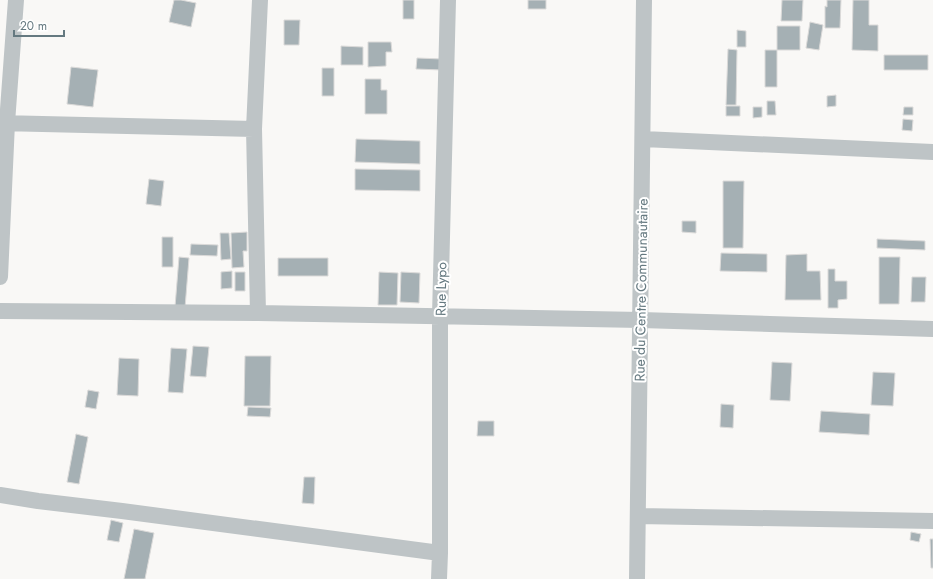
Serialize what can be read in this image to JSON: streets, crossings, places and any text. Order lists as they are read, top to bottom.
{
  "streets": {
    "street": ["Rue Lypo", "Rue du Centre Communautaire"]
  },
  "scale_bar": "20 m"
}
